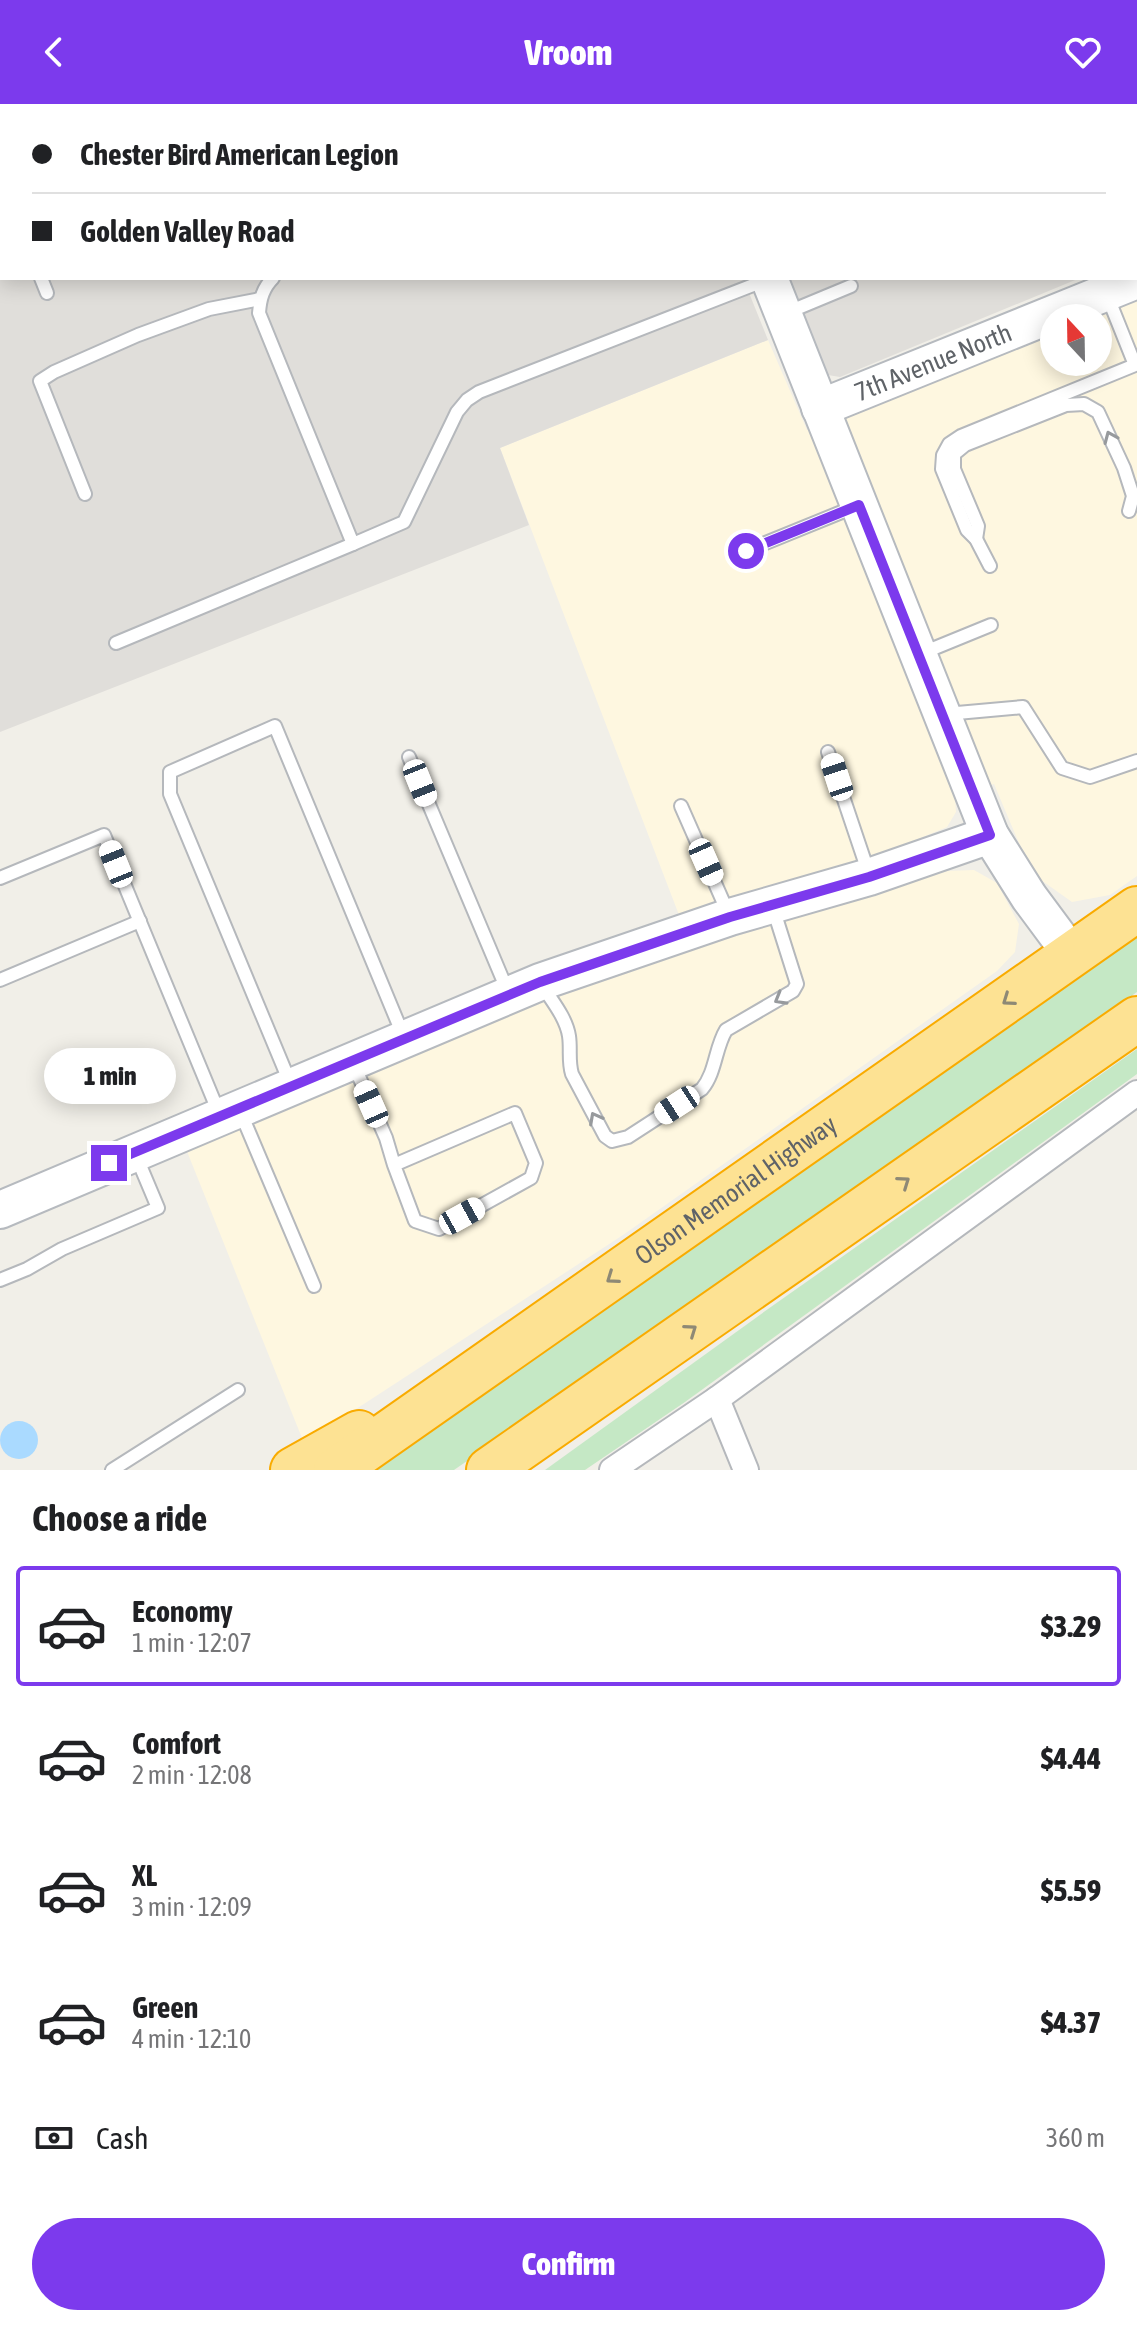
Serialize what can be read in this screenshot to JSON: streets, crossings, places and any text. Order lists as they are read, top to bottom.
{
  "streets": {
    "highway": ["Olson Memorial Highway"],
    "street": ["7th Avenue North"]
  },
  "north": "top",
  "page": {
    "header": "Vroom",
    "banner": ["Chester Bird American Legion", "Golden Valley Road"],
    "bubble": "1 min",
    "heading": "Choose a ride",
    "list": [
      {
        "name": "Economy",
        "note": "1 min · 12:07",
        "value": "$3.29"
      },
      {
        "name": "Comfort",
        "note": "2 min · 12:08",
        "value": "$4.44"
      },
      {
        "name": "XL",
        "note": "3 min · 12:09",
        "value": "$5.59"
      },
      {
        "name": "Green",
        "note": "4 min · 12:10",
        "value": "$4.37"
      }
    ],
    "pay": ["Cash", "360 m"],
    "buttons": "Confirm"
  }
}
